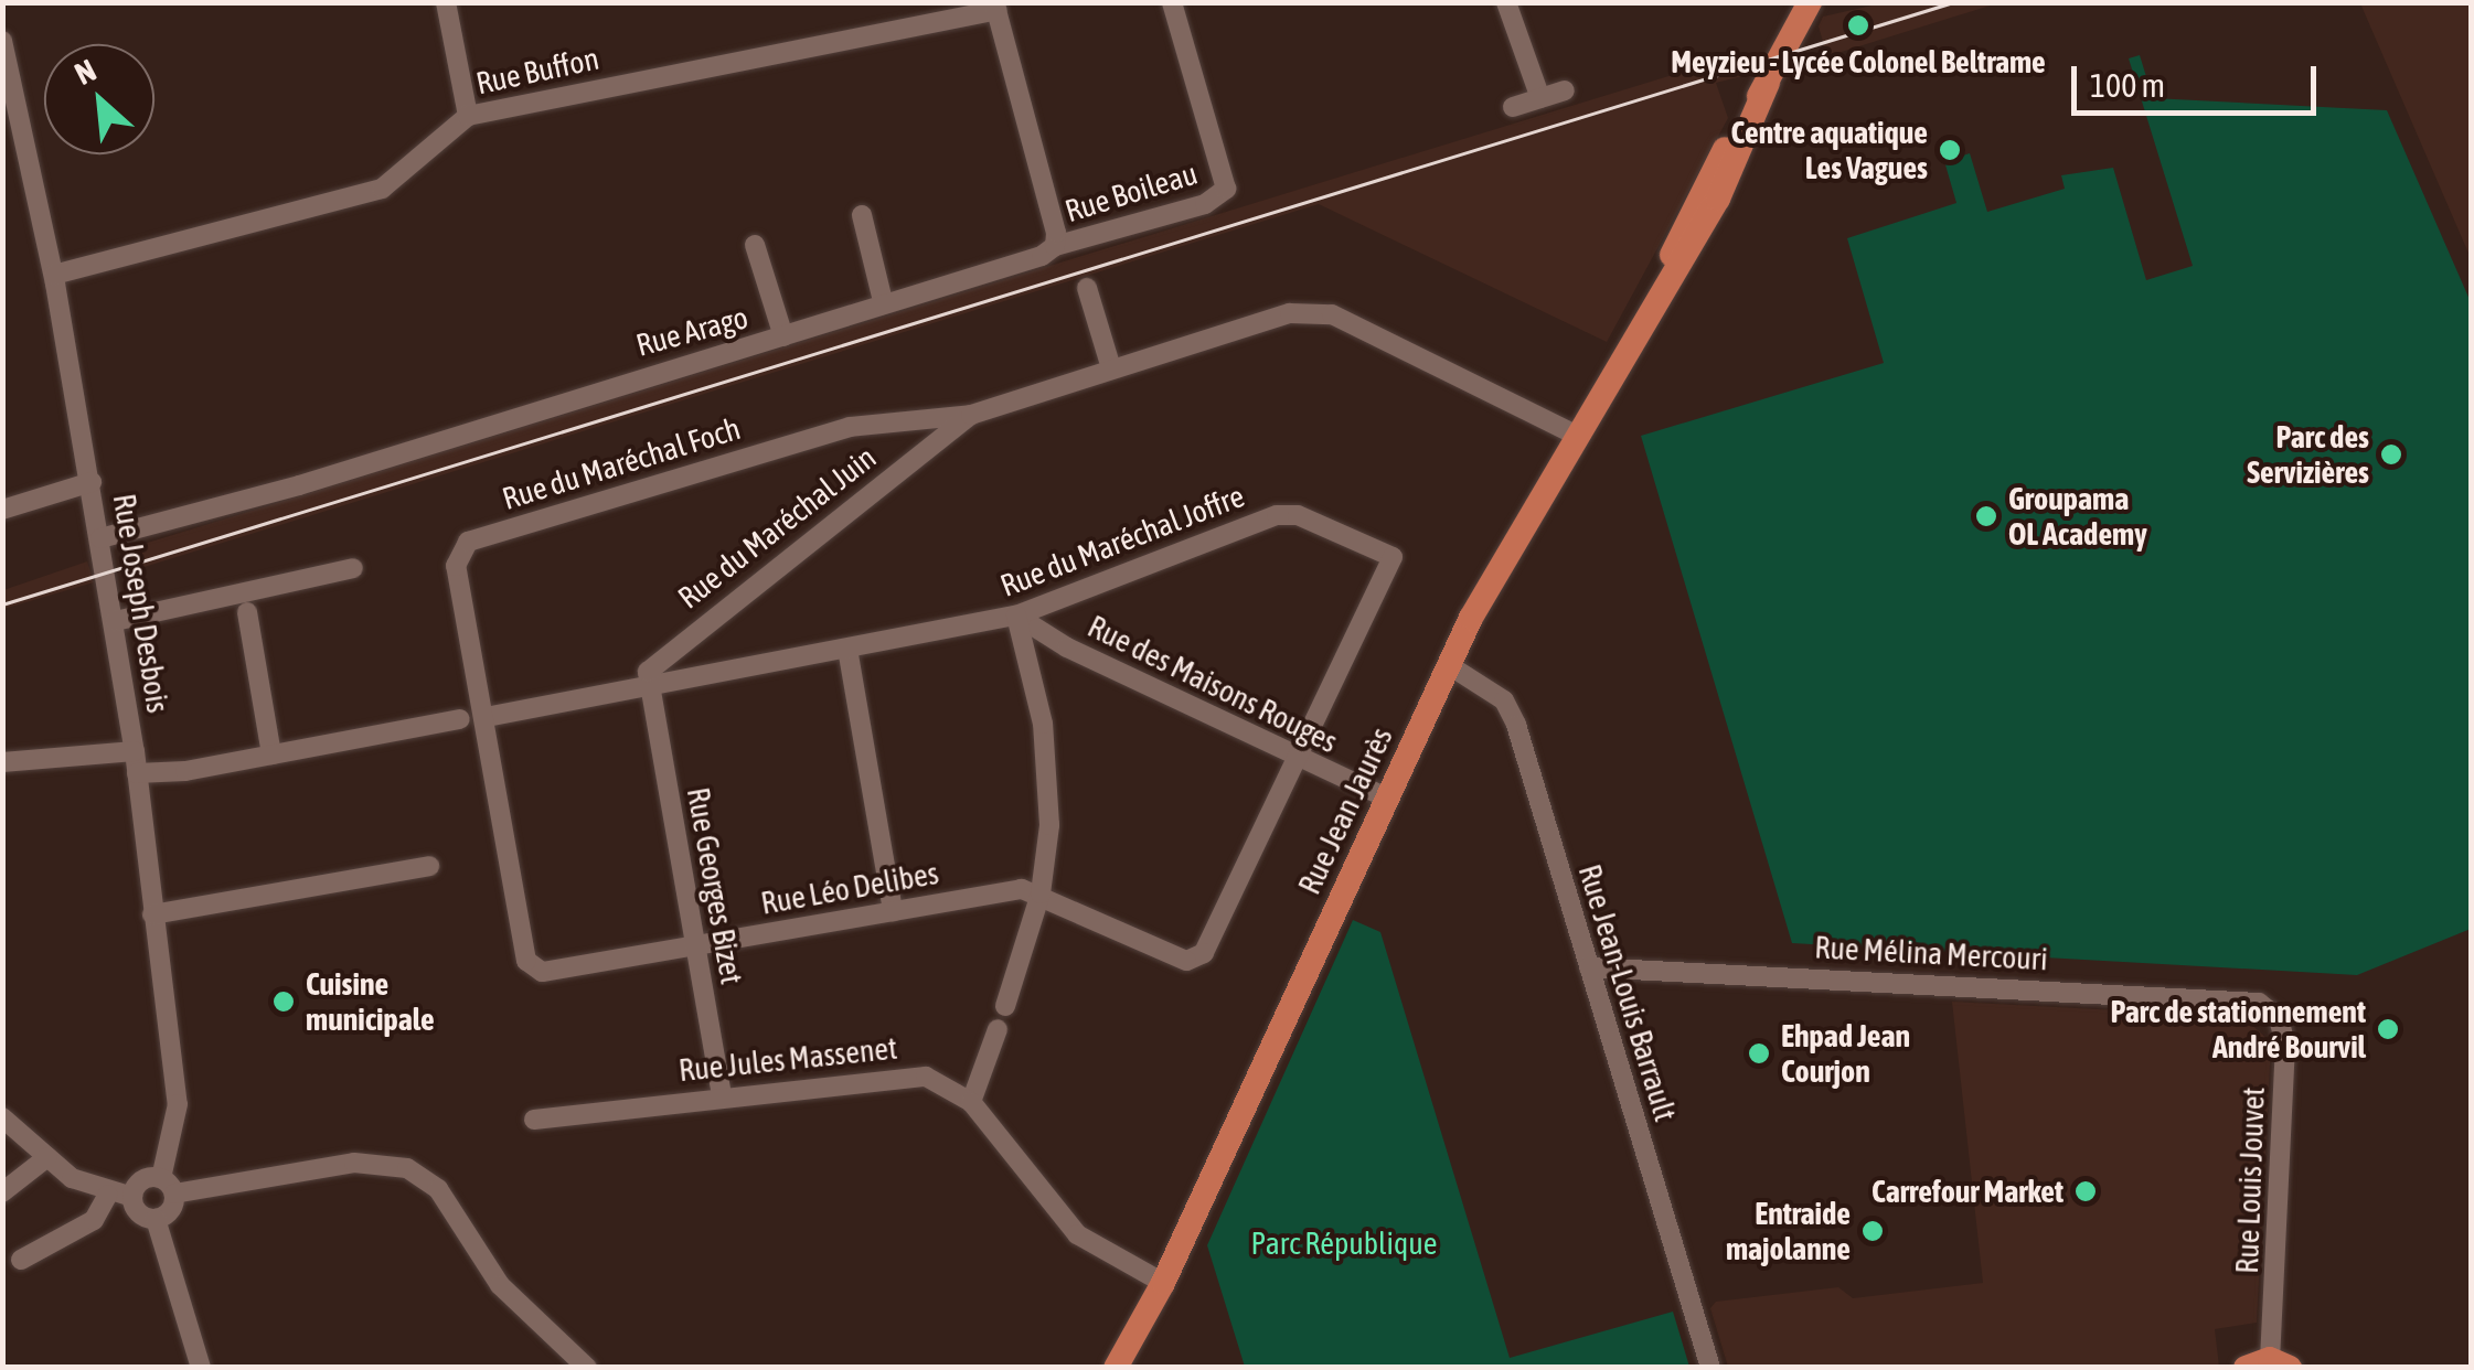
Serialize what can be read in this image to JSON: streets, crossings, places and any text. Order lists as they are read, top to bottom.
{
  "streets": {
    "main road": ["Rue Jean Jaurès"],
    "street": [
      "Rue Buffon",
      "Rue Boileau",
      "Rue Arago",
      "Rue du Maréchal Foch",
      "Rue du Maréchal Juin",
      "Rue du Maréchal Joffre",
      "Rue Joseph Desbois",
      "Rue des Maisons Rouges",
      "Rue Georges Bizet",
      "Rue Léo Delibes",
      "Rue Mélina Mercouri",
      "Rue Jean-Louis Barrault",
      "Rue Jules Massenet",
      "Rue Louis Jouvet"
    ]
  },
  "crossings": [
    ["Rue Buffon", "Rue Joseph Desbois"],
    ["Rue Boileau", "Rue Arago"],
    ["Rue Arago", "Rue Joseph Desbois"],
    ["Rue du Maréchal Foch", "Rue du Maréchal Juin"],
    ["Rue du Maréchal Foch", "Rue Léo Delibes"],
    ["Rue du Maréchal Juin", "Rue du Maréchal Joffre"],
    ["Rue du Maréchal Juin", "Rue Jean Jaurès"],
    ["Rue du Maréchal Juin", "Rue Georges Bizet"],
    ["Rue du Maréchal Joffre", "Rue des Maisons Rouges"],
    ["Rue du Maréchal Joffre", "Rue Georges Bizet"],
    ["Rue du Maréchal Joffre", "Rue Léo Delibes"],
    ["Rue des Maisons Rouges", "Rue Jean Jaurès"],
    ["Rue des Maisons Rouges", "Rue Léo Delibes"],
    ["Rue Jean Jaurès", "Rue Jean-Louis Barrault"],
    ["Rue Jean Jaurès", "Rue Jules Massenet"],
    ["Rue Georges Bizet", "Rue Léo Delibes"],
    ["Rue Georges Bizet", "Rue Jules Massenet"],
    ["Rue Mélina Mercouri", "Rue Jean-Louis Barrault"],
    ["Rue Mélina Mercouri", "Rue Louis Jouvet"]
  ],
  "parks": ["Parc République"],
  "places": [
    "Meyzieu - Lycée Colonel Beltrame",
    "Centre aquatique Les Vagues",
    "Parc des Servizières",
    "Groupama OL Academy",
    "Cuisine municipale",
    "Parc de stationnement André Bourvil",
    "Ehpad Jean Courjon",
    "Carrefour Market",
    "Entraide majolanne"
  ],
  "scale_bar": "100 m",
  "north": "top left"
}
